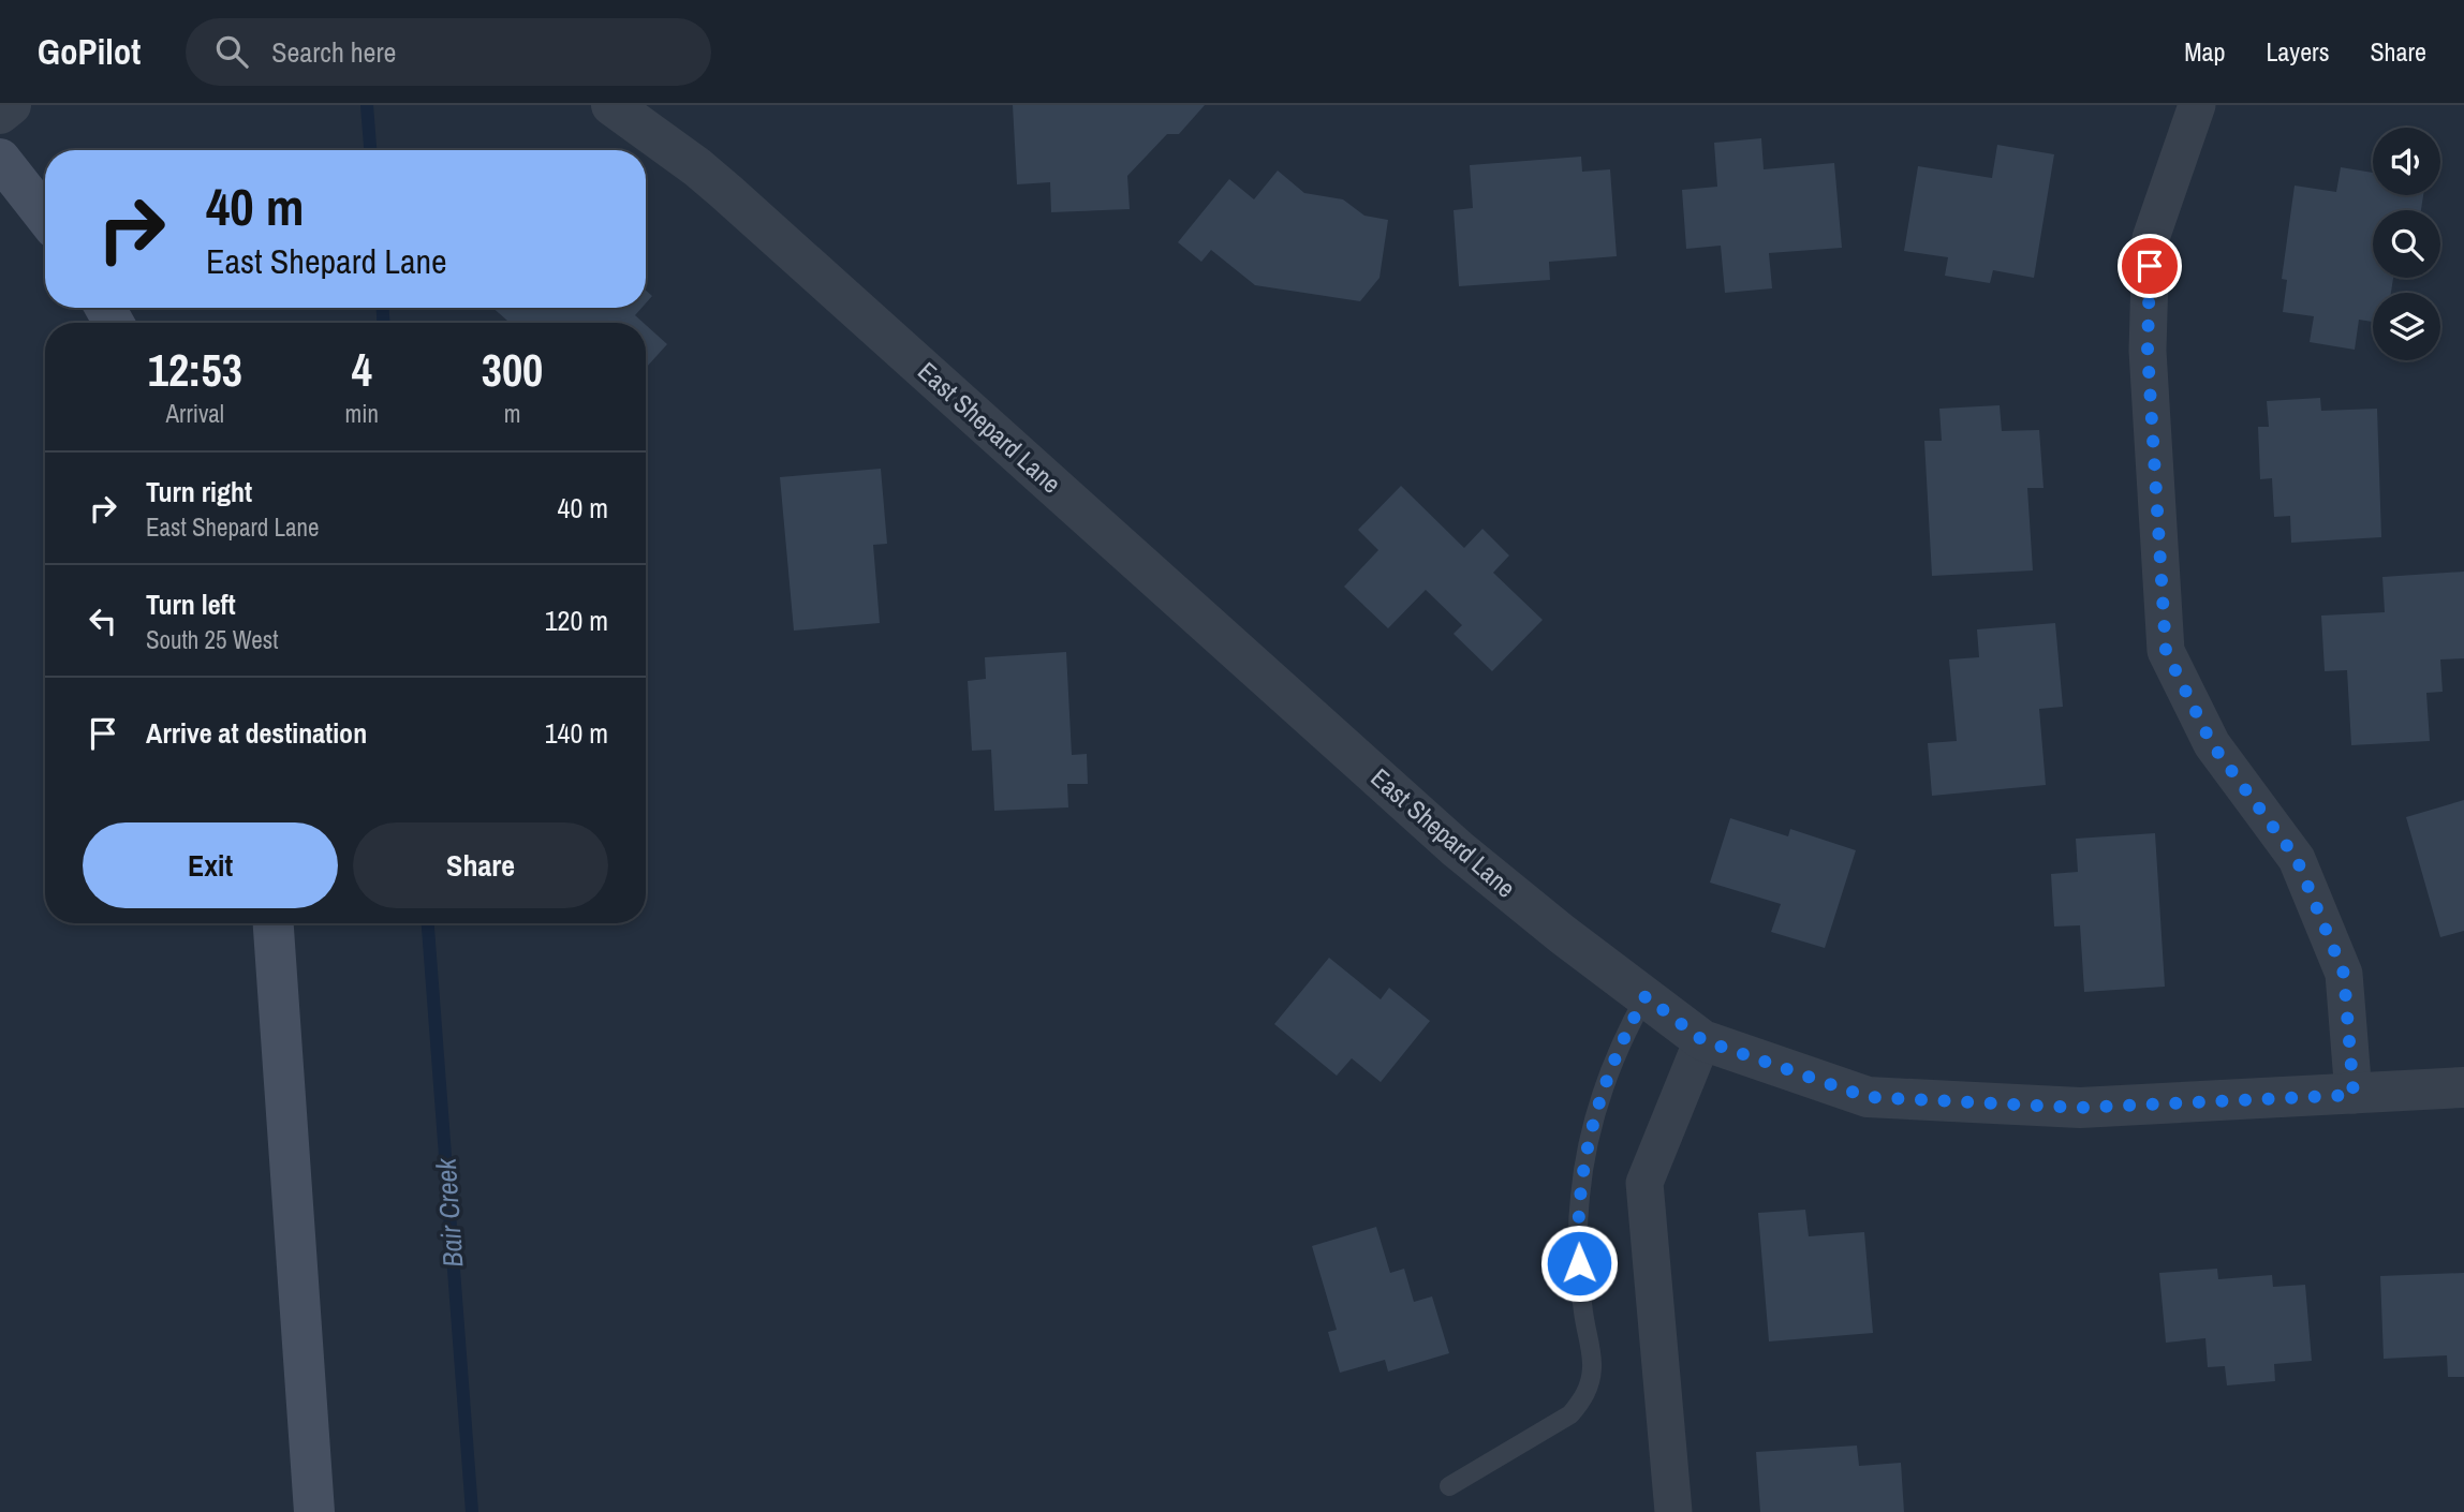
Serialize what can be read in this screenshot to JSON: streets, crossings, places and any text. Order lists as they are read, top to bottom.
{
  "streets": {
    "street": ["East Shepard Lane"]
  },
  "water": ["Bair Creek"],
  "page": {
    "header": "GoPilot",
    "search": "Search here",
    "nav": ["Map", "Layers", "Share"],
    "turn": ["40 m", "East Shepard Lane"],
    "eta": [
      "12:53",
      "Arrival",
      "4",
      "min",
      "300",
      "m"
    ],
    "list": [
      {
        "name": "Turn right",
        "note": "East Shepard Lane",
        "value": "40 m"
      },
      {
        "name": "Turn left",
        "note": "South 25 West",
        "value": "120 m"
      },
      {
        "name": "Arrive at destination",
        "value": "140 m"
      }
    ],
    "buttons": ["Exit", "Share"]
  }
}
